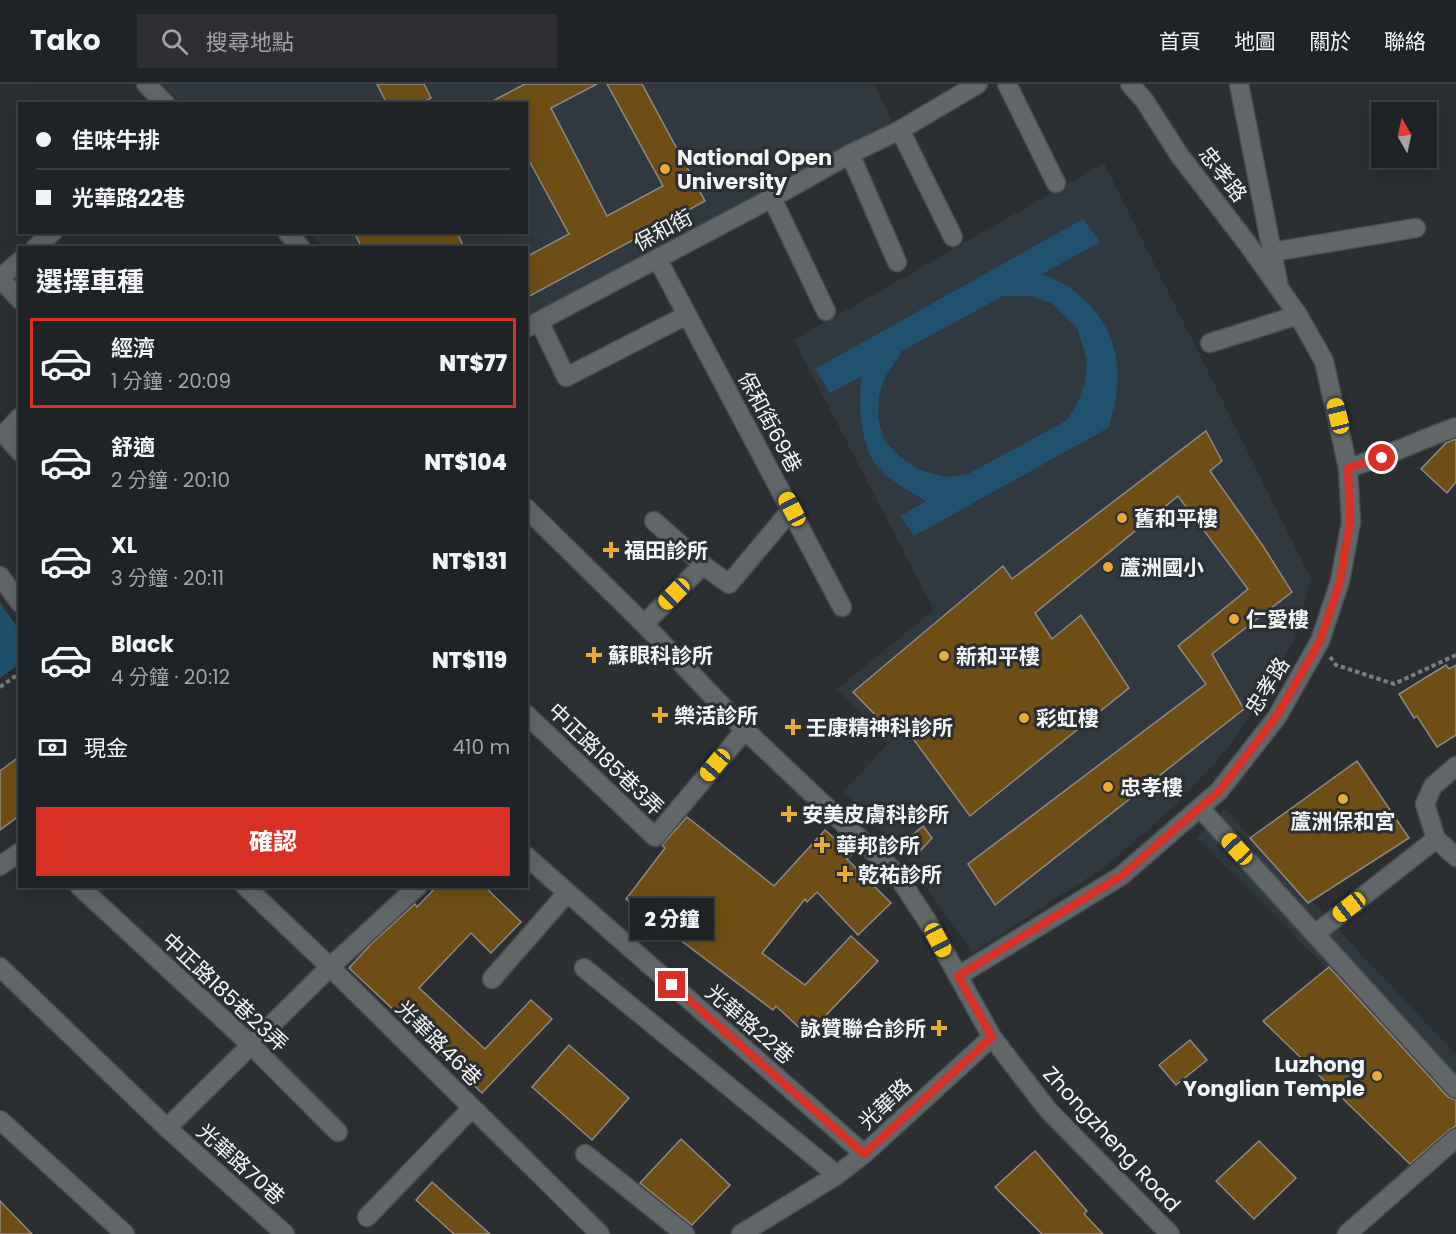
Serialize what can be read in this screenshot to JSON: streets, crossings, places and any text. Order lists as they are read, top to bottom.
{
  "streets": {
    "street": [
      "忠孝路",
      "保和街",
      "保和街69巷",
      "中正路185巷3弄",
      "中正路185巷23弄",
      "光華路22巷",
      "光華路46巷",
      "光華路",
      "Zhongzheng Road",
      "光華路70巷"
    ]
  },
  "crossings": [
    ["忠孝路", "Zhongzheng Road"],
    ["保和街", "保和街69巷"],
    ["中正路185巷3弄", "Zhongzheng Road"],
    ["光華路22巷", "光華路"],
    ["光華路", "Zhongzheng Road"]
  ],
  "places": {
    "other": [
      "National Open University",
      "舊和平樓",
      "蘆洲國小",
      "仁愛樓",
      "新和平樓",
      "彩虹樓",
      "忠孝樓",
      "蘆洲保和宮",
      "Luzhong Yonglian Temple"
    ],
    "health": [
      "福田診所",
      "蘇眼科診所",
      "樂活診所",
      "壬康精神科診所",
      "安美皮膚科診所",
      "華邦診所",
      "乾祐診所",
      "詠贊聯合診所"
    ]
  },
  "north": "top",
  "page": {
    "header": "Tako",
    "search": "搜尋地點",
    "nav": [
      "首頁",
      "地圖",
      "關於",
      "聯絡"
    ],
    "banner": ["佳味牛排", "光華路22巷"],
    "heading": "選擇車種",
    "list": [
      {
        "name": "經濟",
        "note": "1 分鐘 · 20:09",
        "value": "NT$77"
      },
      {
        "name": "舒適",
        "note": "2 分鐘 · 20:10",
        "value": "NT$104"
      },
      {
        "name": "XL",
        "note": "3 分鐘 · 20:11",
        "value": "NT$131"
      },
      {
        "name": "Black",
        "note": "4 分鐘 · 20:12",
        "value": "NT$119"
      }
    ],
    "pay": ["現金", "410 m"],
    "buttons": "確認",
    "bubble": "2 分鐘"
  }
}
